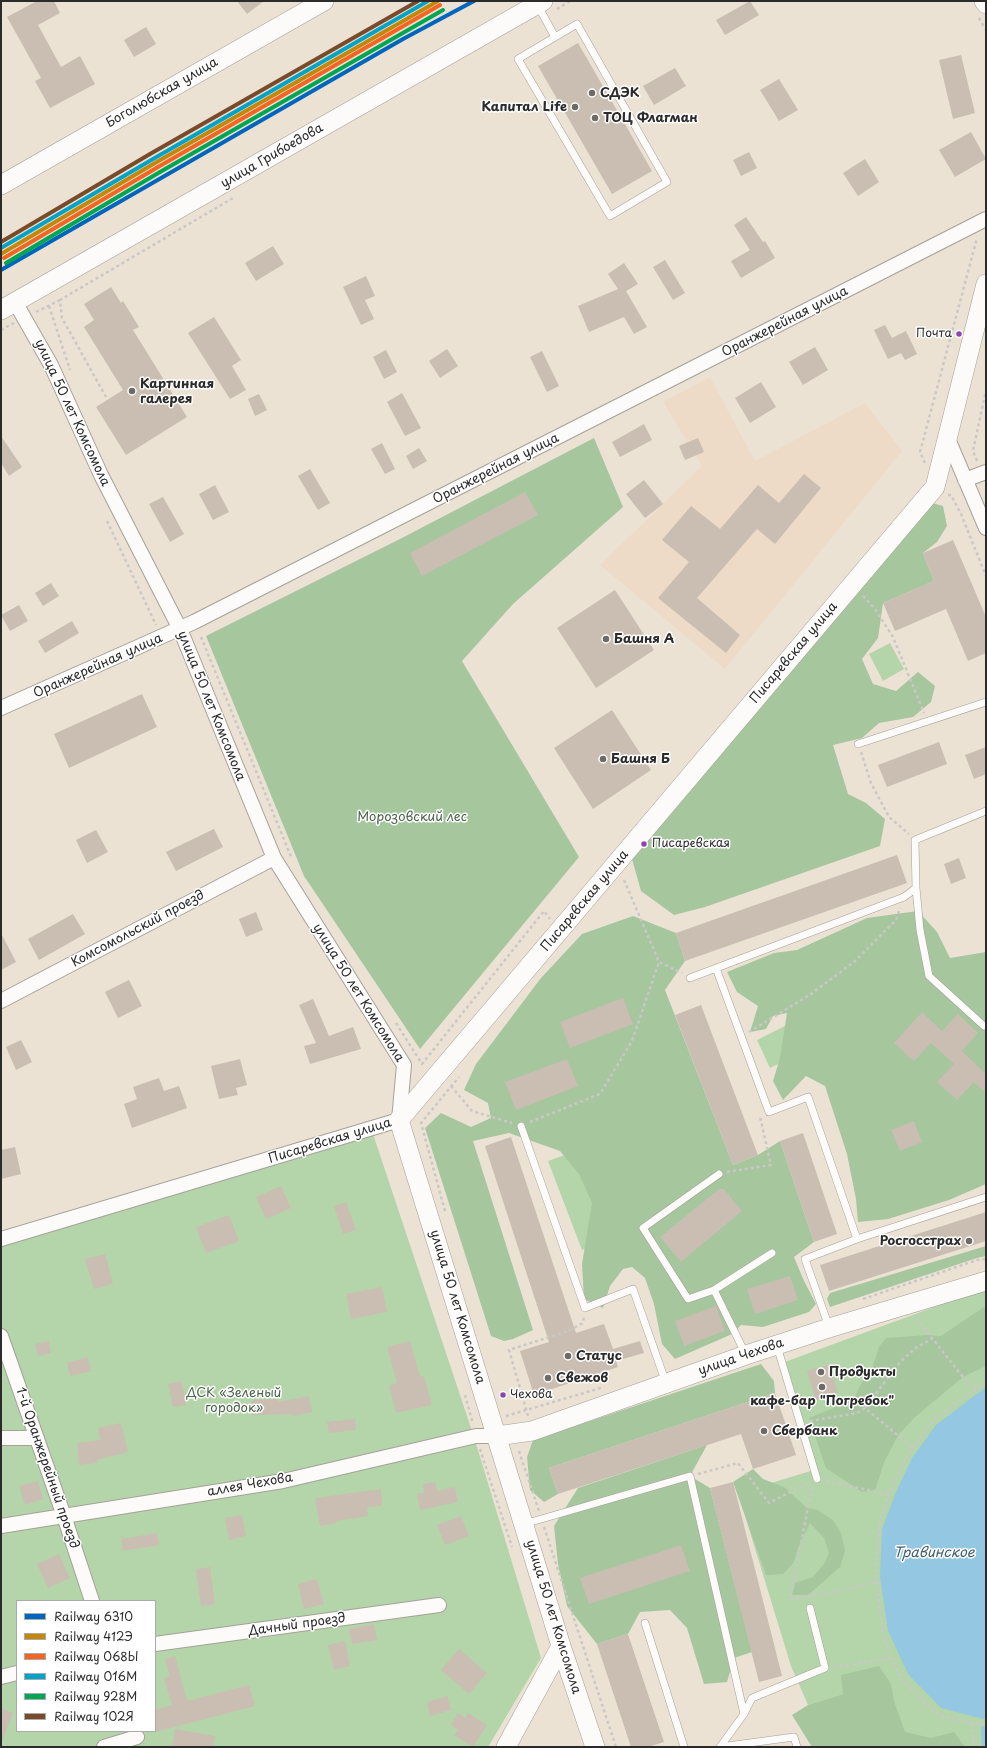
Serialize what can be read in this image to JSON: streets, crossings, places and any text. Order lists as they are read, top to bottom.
{
  "streets": {
    "street": [
      "Боголюбская улица",
      "улица Грибоедова",
      "Оранжерейная улица",
      "улица 50 лет Комсомола",
      "Писаревская улица",
      "Комсомольский проезд",
      "улица Чехова",
      "1-й Оранжерейный проезд",
      "аллея Чехова",
      "Дачный проезд"
    ]
  },
  "crossings": [
    ["улица Грибоедова", "улица 50 лет Комсомола"],
    ["Оранжерейная улица", "улица 50 лет Комсомола"],
    ["улица 50 лет Комсомола", "Писаревская улица"],
    ["улица 50 лет Комсомола", "Комсомольский проезд"],
    ["улица 50 лет Комсомола", "улица Чехова"],
    ["улица 50 лет Комсомола", "аллея Чехова"],
    ["улица Чехова", "аллея Чехова"],
    ["1-й Оранжерейный проезд", "аллея Чехова"]
  ],
  "water": ["Травинское"],
  "parks": ["Морозовский лес", "ДСК «Зеленый городок»"],
  "places": [
    "СДЭК",
    "Капитал Life",
    "ТОЦ Флагман",
    "Почта",
    "Картинная галерея",
    "Башня А",
    "Башня Б",
    "Писаревская",
    "Росгосстрах",
    "Статус",
    "Продукты",
    "Свежов",
    "кафе-бар \"Погребок\"",
    "Чехова",
    "Сбербанк"
  ],
  "lines": [
    "rail line 6310",
    "rail line 412Э",
    "rail line 016М",
    "rail line 102Я",
    "rail line 068Ы",
    "rail line 928М"
  ],
  "legend": [
    "Railway 6310",
    "Railway 412Э",
    "Railway 068Ы",
    "Railway 016М",
    "Railway 928М",
    "Railway 102Я"
  ]
}
